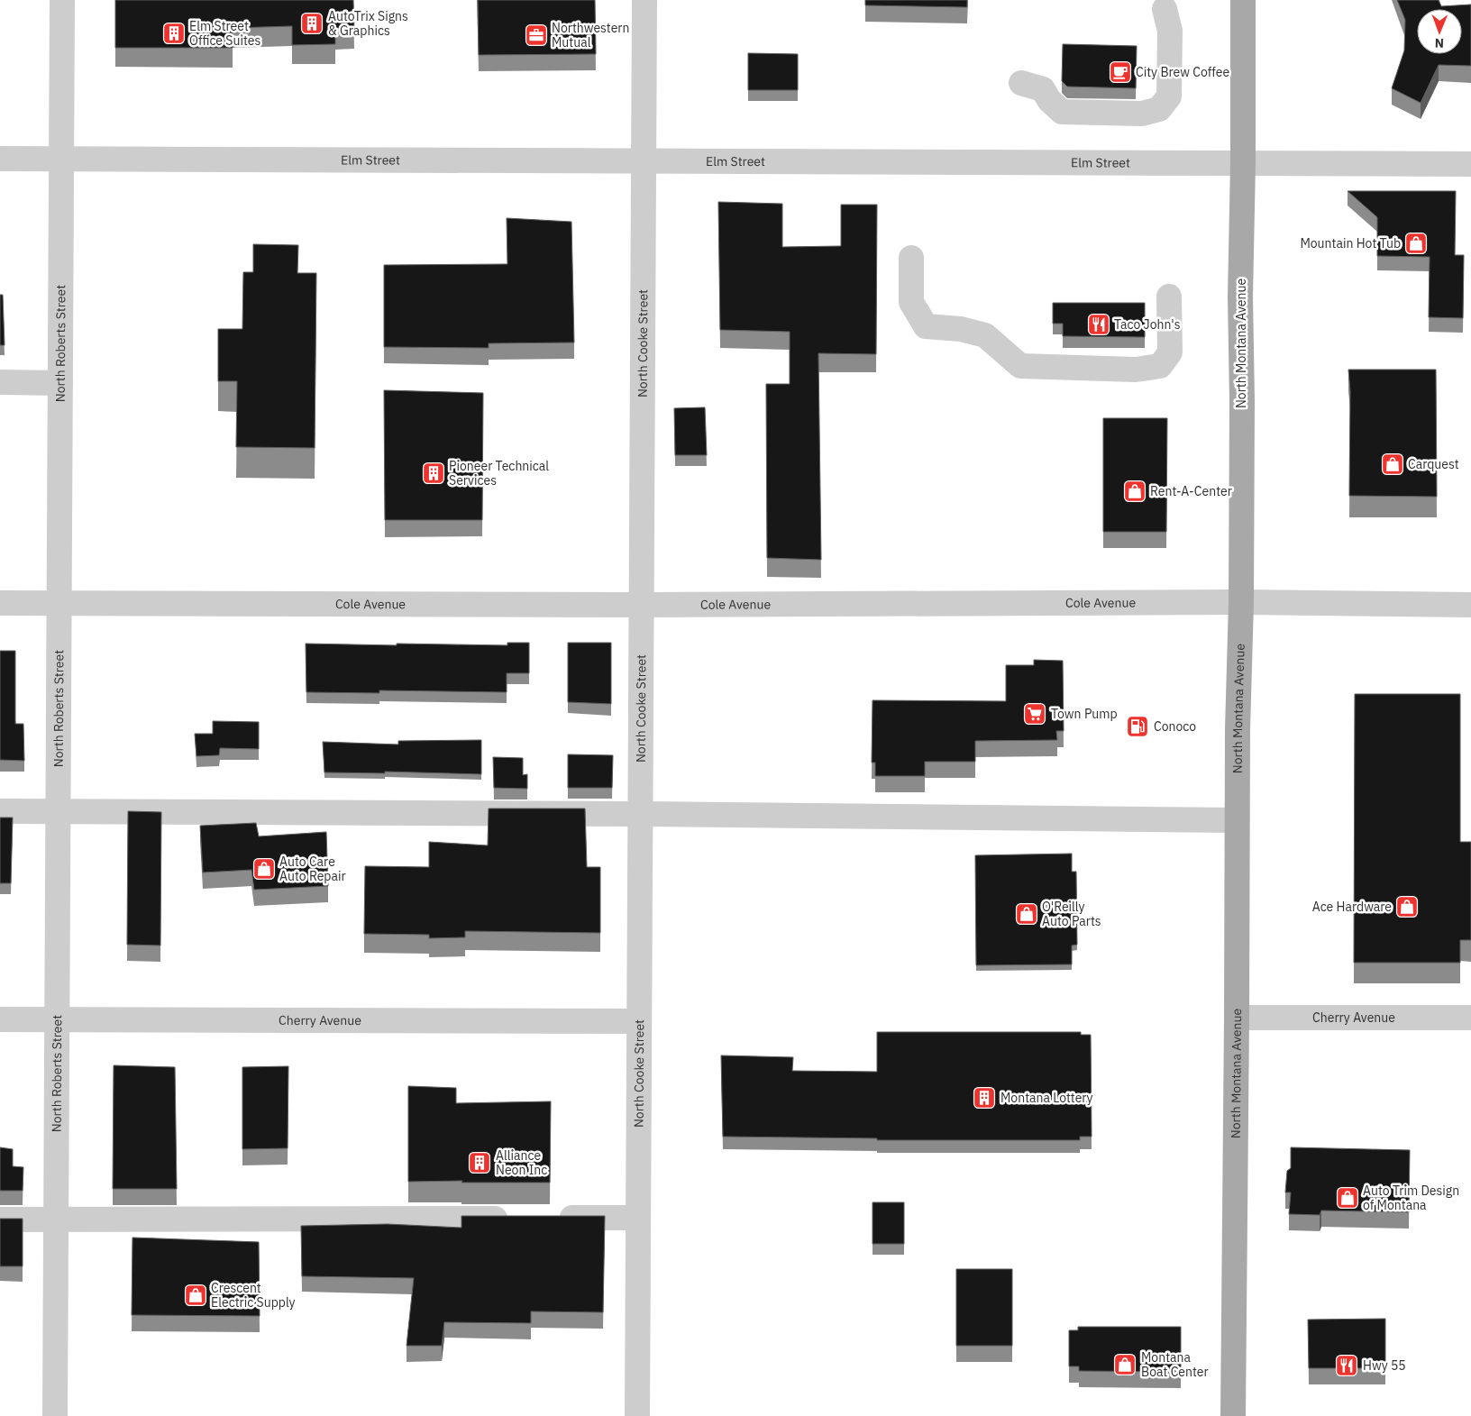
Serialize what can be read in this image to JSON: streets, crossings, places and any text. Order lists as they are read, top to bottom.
{
  "streets": {
    "main road": ["North Montana Avenue"],
    "street": [
      "Elm Street",
      "North Roberts Street",
      "North Cooke Street",
      "Cole Avenue",
      "Cherry Avenue"
    ]
  },
  "crossings": [
    ["Elm Street", "North Roberts Street"],
    ["Elm Street", "North Cooke Street"],
    ["Elm Street", "North Montana Avenue"],
    ["North Roberts Street", "Cole Avenue"],
    ["North Roberts Street", "Cherry Avenue"],
    ["North Cooke Street", "Cole Avenue"],
    ["North Cooke Street", "Cherry Avenue"],
    ["North Montana Avenue", "Cole Avenue"],
    ["North Montana Avenue", "Cherry Avenue"]
  ],
  "places": {
    "building": [
      "AutoTrix Signs & Graphics",
      "Elm Street Office Suites",
      "Pioneer Technical Services",
      "Montana Lottery",
      "Alliance Neon Inc"
    ],
    "office": ["Northwestern Mutual"],
    "cafe": ["City Brew Coffee"],
    "shop": [
      "Mountain Hot Tub",
      "Carquest",
      "Rent-A-Center",
      "Auto Care Auto Repair",
      "Ace Hardware",
      "O'Reilly Auto Parts",
      "Auto Trim Design of Montana",
      "Crescent Electric Supply",
      "Montana Boat Center"
    ],
    "restaurant": ["Taco John's", "Hwy 55"],
    "supermarket": ["Town Pump"],
    "fuel station": ["Conoco"]
  },
  "north": "bottom"
}
